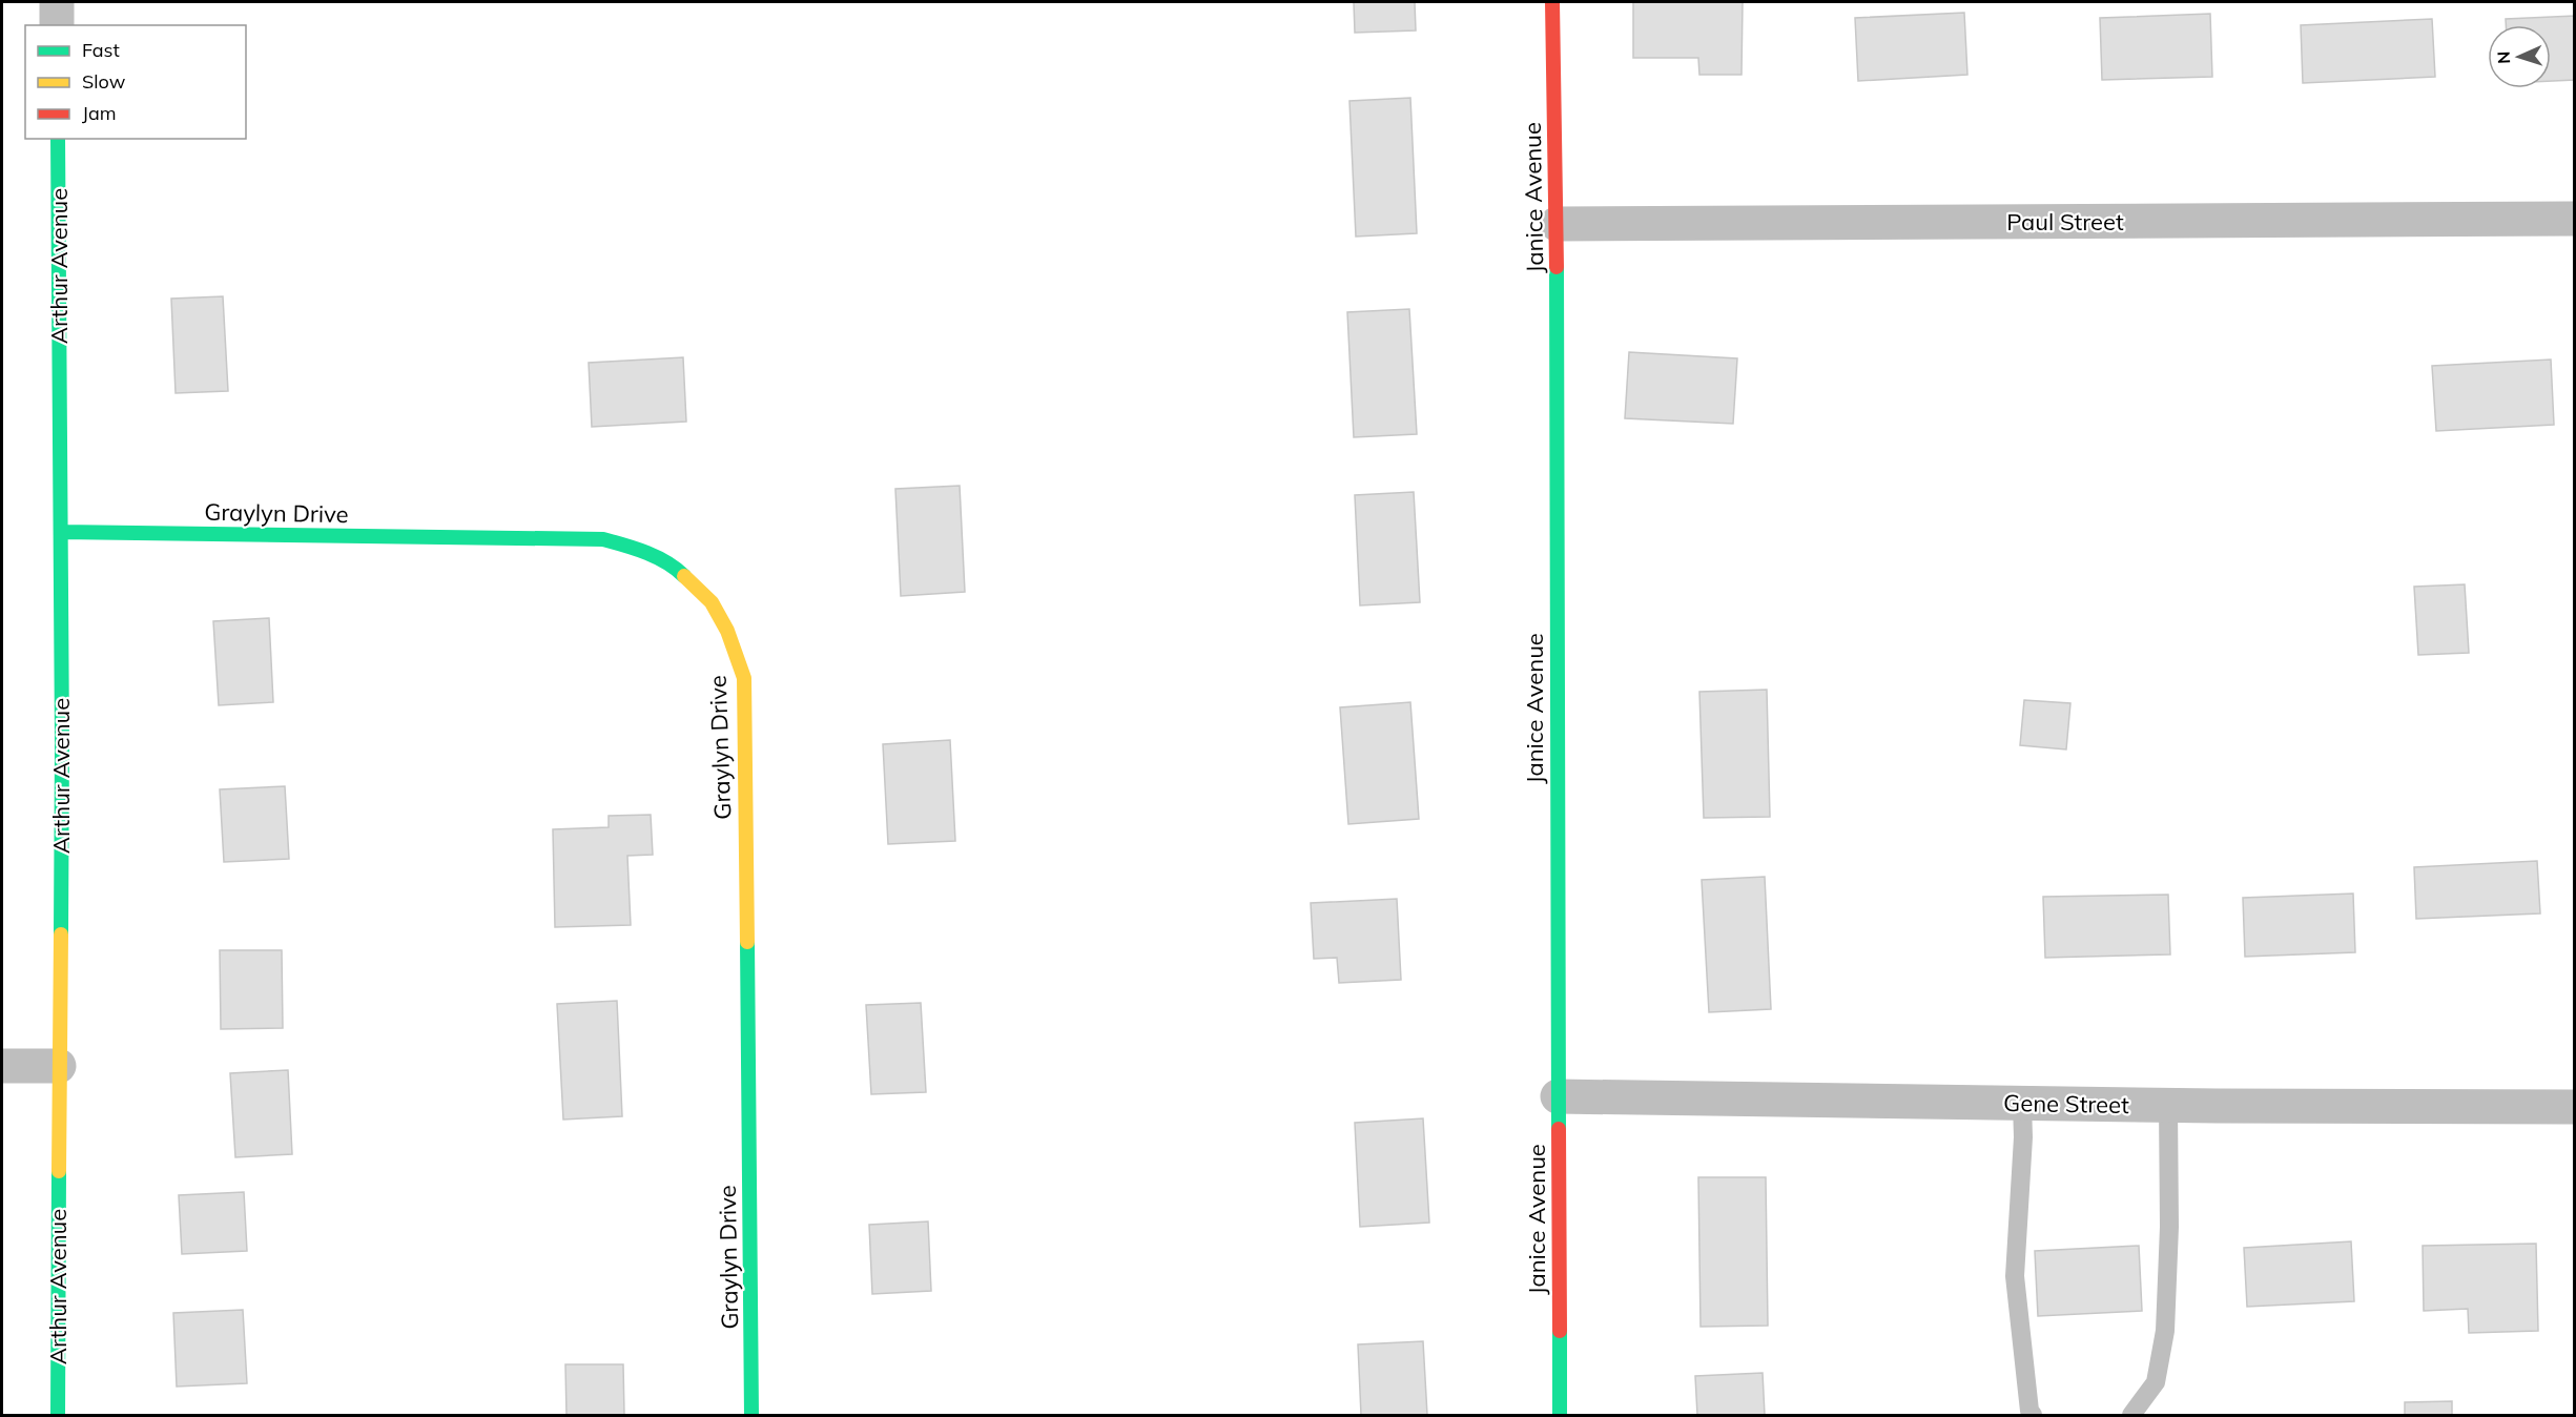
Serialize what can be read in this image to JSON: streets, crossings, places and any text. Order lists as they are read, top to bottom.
{
  "streets": {
    "street": [
      "Janice Avenue",
      "Paul Street",
      "Arthur Avenue",
      "Graylyn Drive",
      "Gene Street"
    ]
  },
  "crossings": [
    ["Janice Avenue", "Paul Street"],
    ["Janice Avenue", "Gene Street"],
    ["Arthur Avenue", "Graylyn Drive"]
  ],
  "legend": ["Fast", "Slow", "Jam"],
  "north": "left"
}
